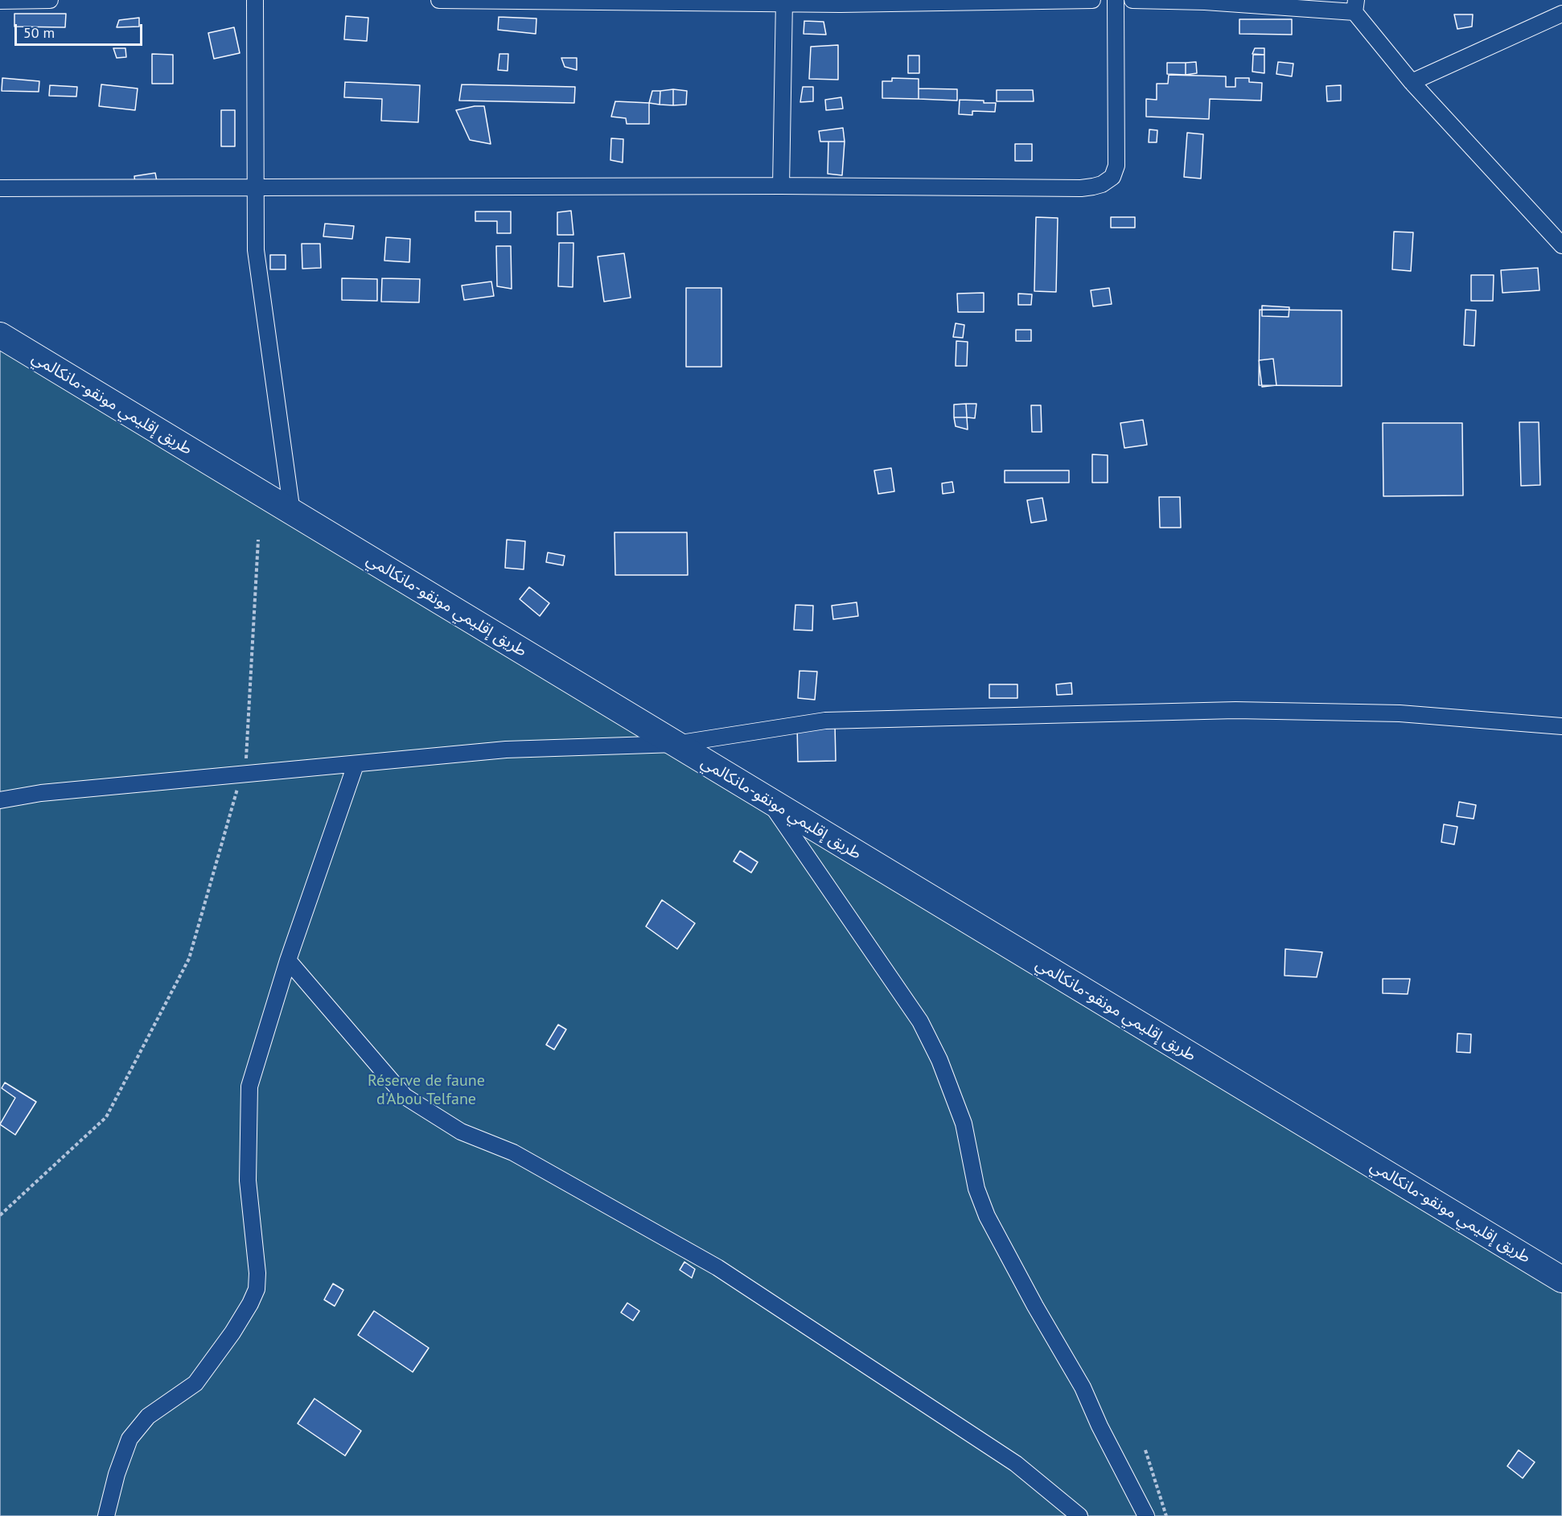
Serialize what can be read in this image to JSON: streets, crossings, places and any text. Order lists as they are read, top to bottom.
{
  "streets": {
    "highway": ["طريق إقليمي مونقو-مانكالمي"]
  },
  "parks": ["Réserve de faune d'Abou Telfane"],
  "scale_bar": "50 m"
}
